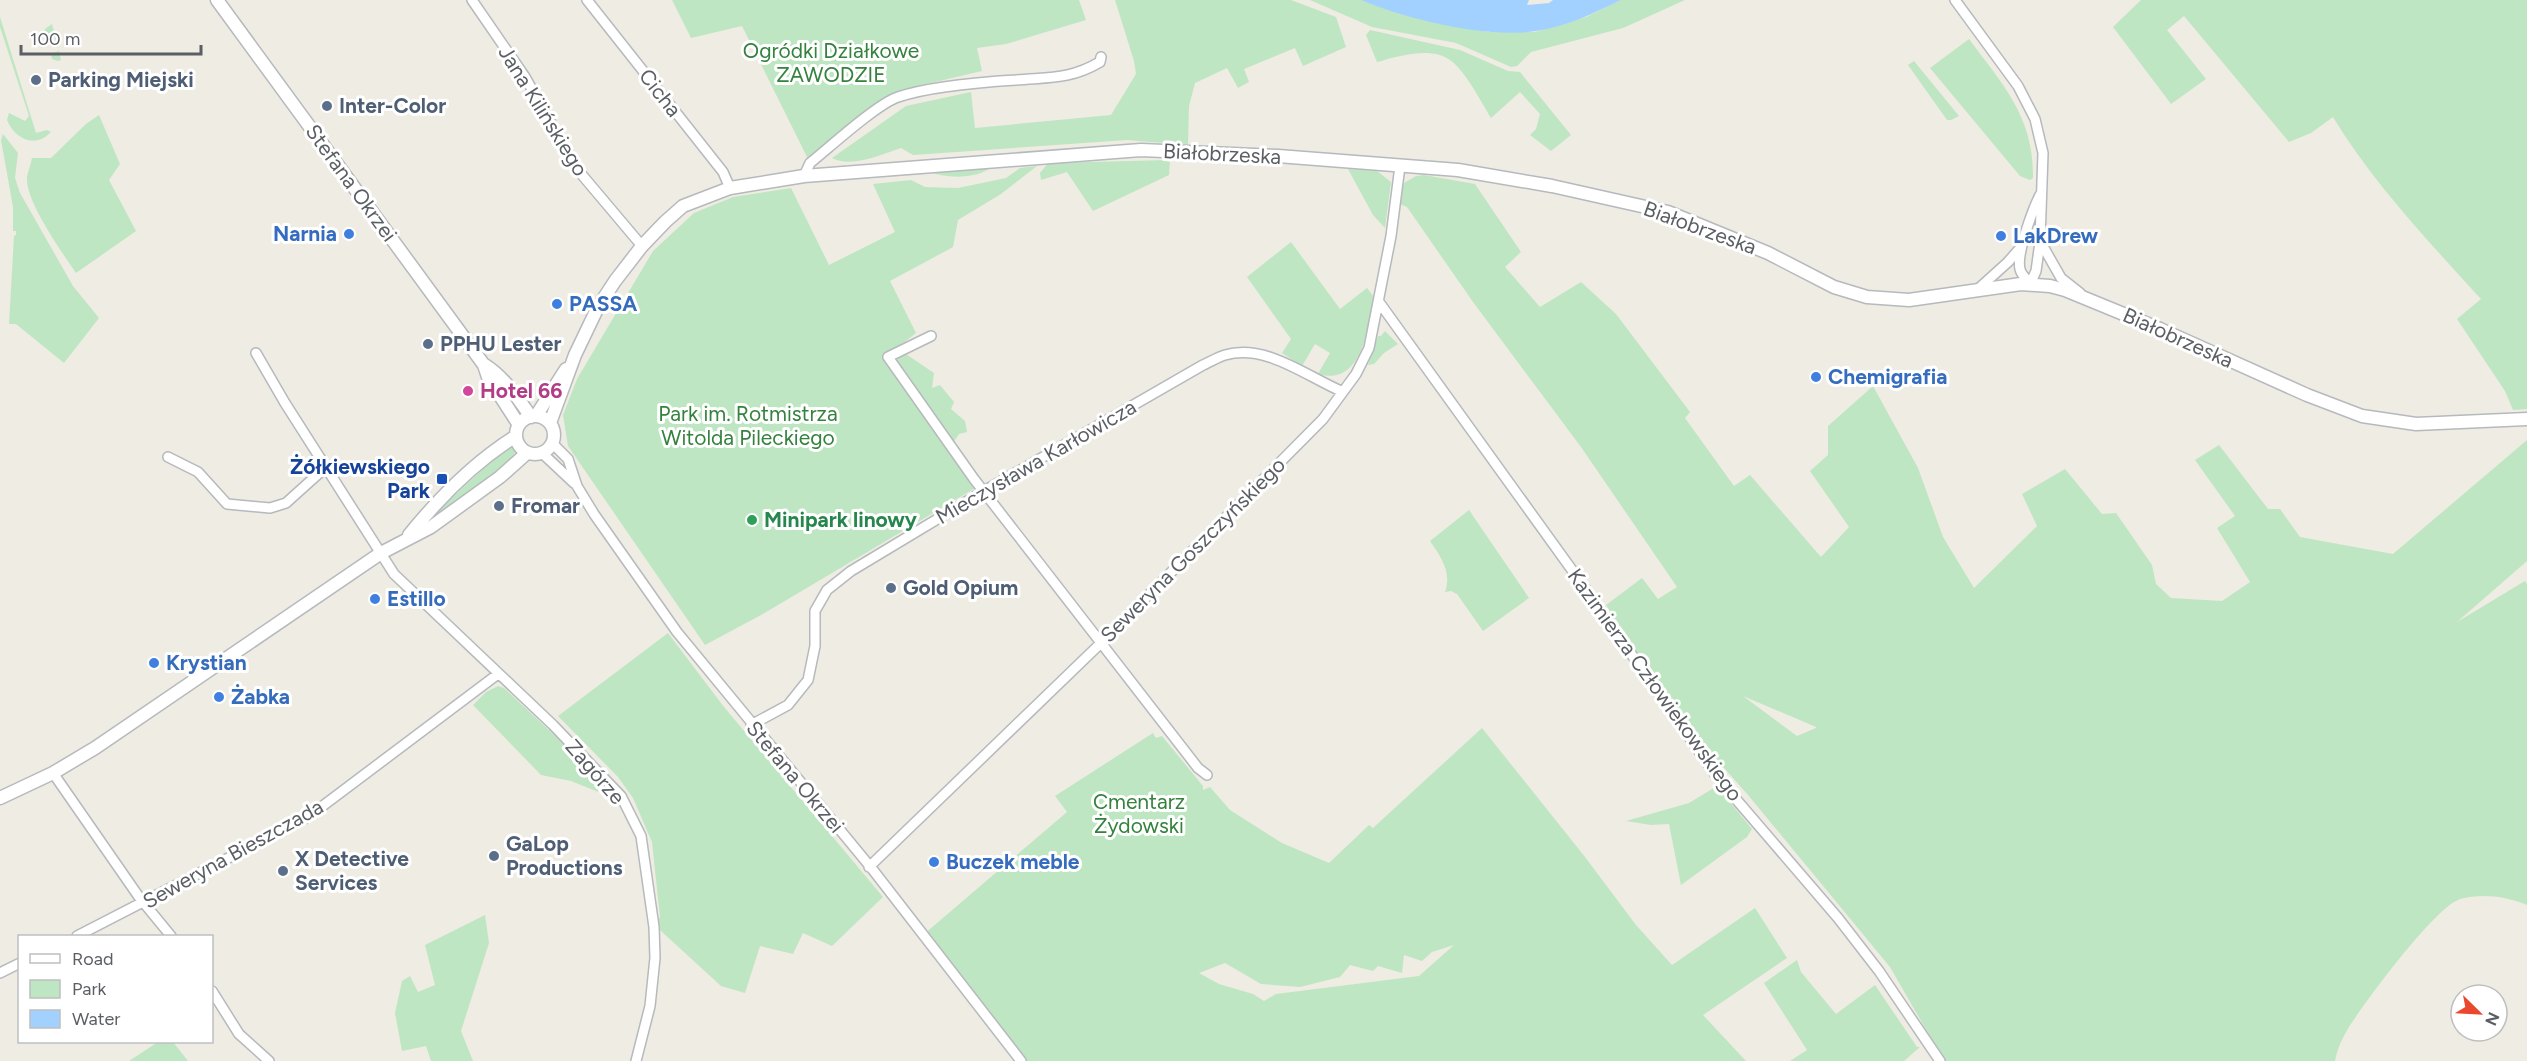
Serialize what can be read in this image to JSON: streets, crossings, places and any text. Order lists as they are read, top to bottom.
{
  "streets": {
    "street": [
      "Cicha",
      "Jana Kilińskiego",
      "Białobrzeska",
      "Stefana Okrzei",
      "Mieczysława Karłowicza",
      "Seweryna Goszczyńskiego",
      "Kazimierza Człowiekowskiego",
      "Zagórze",
      "Seweryna Bieszczada"
    ]
  },
  "crossings": [
    ["Cicha", "Białobrzeska"],
    ["Jana Kilińskiego", "Białobrzeska"],
    ["Białobrzeska", "Stefana Okrzei"],
    ["Białobrzeska", "Seweryna Goszczyńskiego"],
    ["Stefana Okrzei", "Mieczysława Karłowicza"],
    ["Stefana Okrzei", "Seweryna Goszczyńskiego"],
    ["Mieczysława Karłowicza", "Seweryna Goszczyńskiego"],
    ["Seweryna Goszczyńskiego", "Kazimierza Człowiekowskiego"],
    ["Zagórze", "Seweryna Bieszczada"]
  ],
  "parks": ["Ogródki Działkowe ZAWODZIE", "Park im. Rotmistrza Witolda Pileckiego", "Cmentarz Żydowski"],
  "places": {
    "other": [
      "Parking Miejski",
      "Inter-Color",
      "Narnia",
      "LakDrew",
      "PASSA",
      "PPHU Lester",
      "Chemigrafia",
      "Hotel 66",
      "Fromar",
      "Minipark linowy",
      "Gold Opium",
      "Estillo",
      "Krystian",
      "Żabka",
      "GaLop Productions",
      "Buczek meble",
      "X Detective Services"
    ],
    "transit": ["Żółkiewskiego Park"]
  },
  "legend": ["Road", "Park", "Water"],
  "scale_bar": "100 m",
  "north": "bottom right"
}
